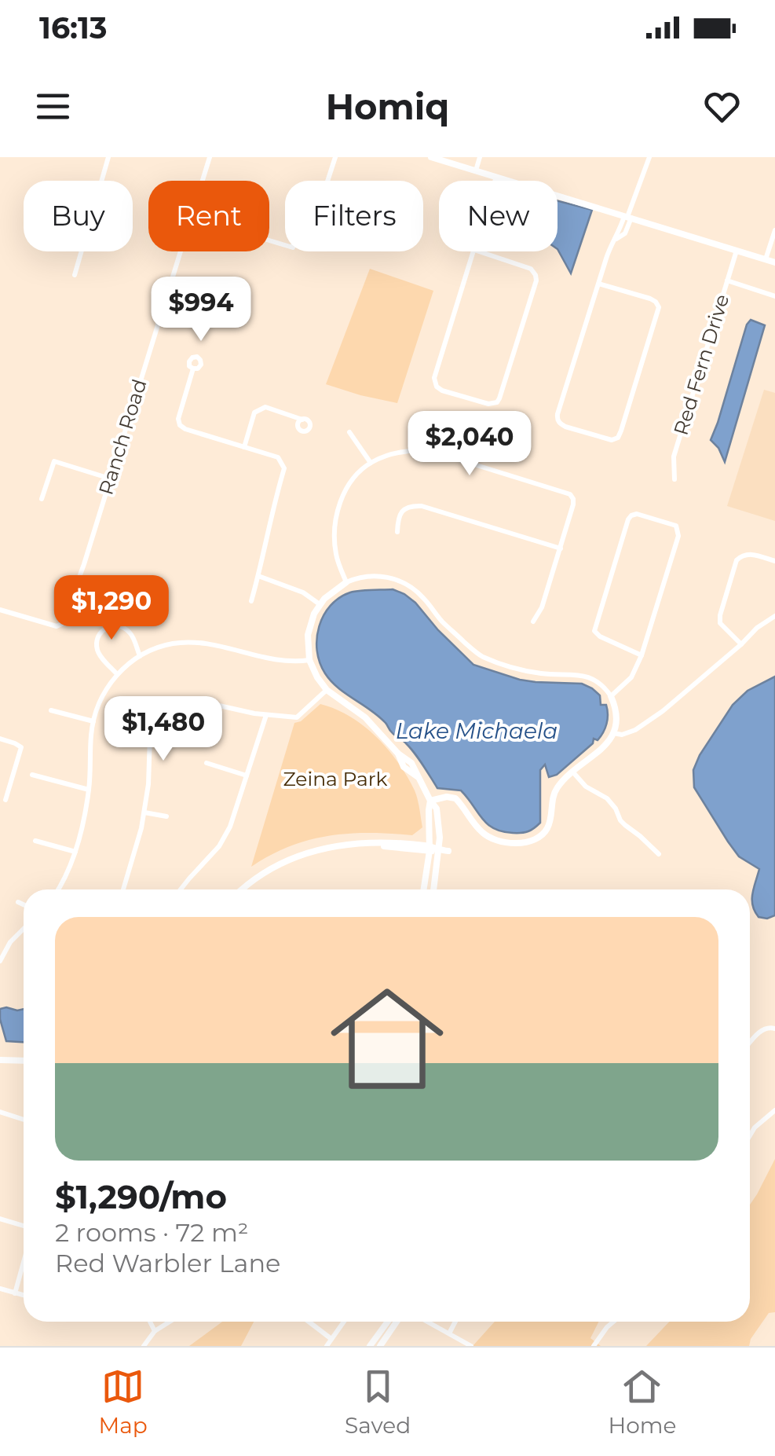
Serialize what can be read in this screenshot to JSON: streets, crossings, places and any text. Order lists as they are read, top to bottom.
{
  "streets": {
    "street": ["Red Fern Drive", "Ranch Road"]
  },
  "water": ["Lake Michaela"],
  "parks": ["Zeina Park"],
  "page": {
    "status": "16:13",
    "header": "Homiq",
    "chip": [
      "Buy",
      "Rent",
      "Filters",
      "New"
    ],
    "price": [
      "$994",
      "$2,040",
      "$1,290",
      "$1,480"
    ],
    "list": [
      {
        "name": "$1,290/mo",
        "note": "2 rooms · 72 m² · Red Warbler Lane"
      }
    ],
    "tabs": ["Map", "Saved", "Home"]
  }
}
